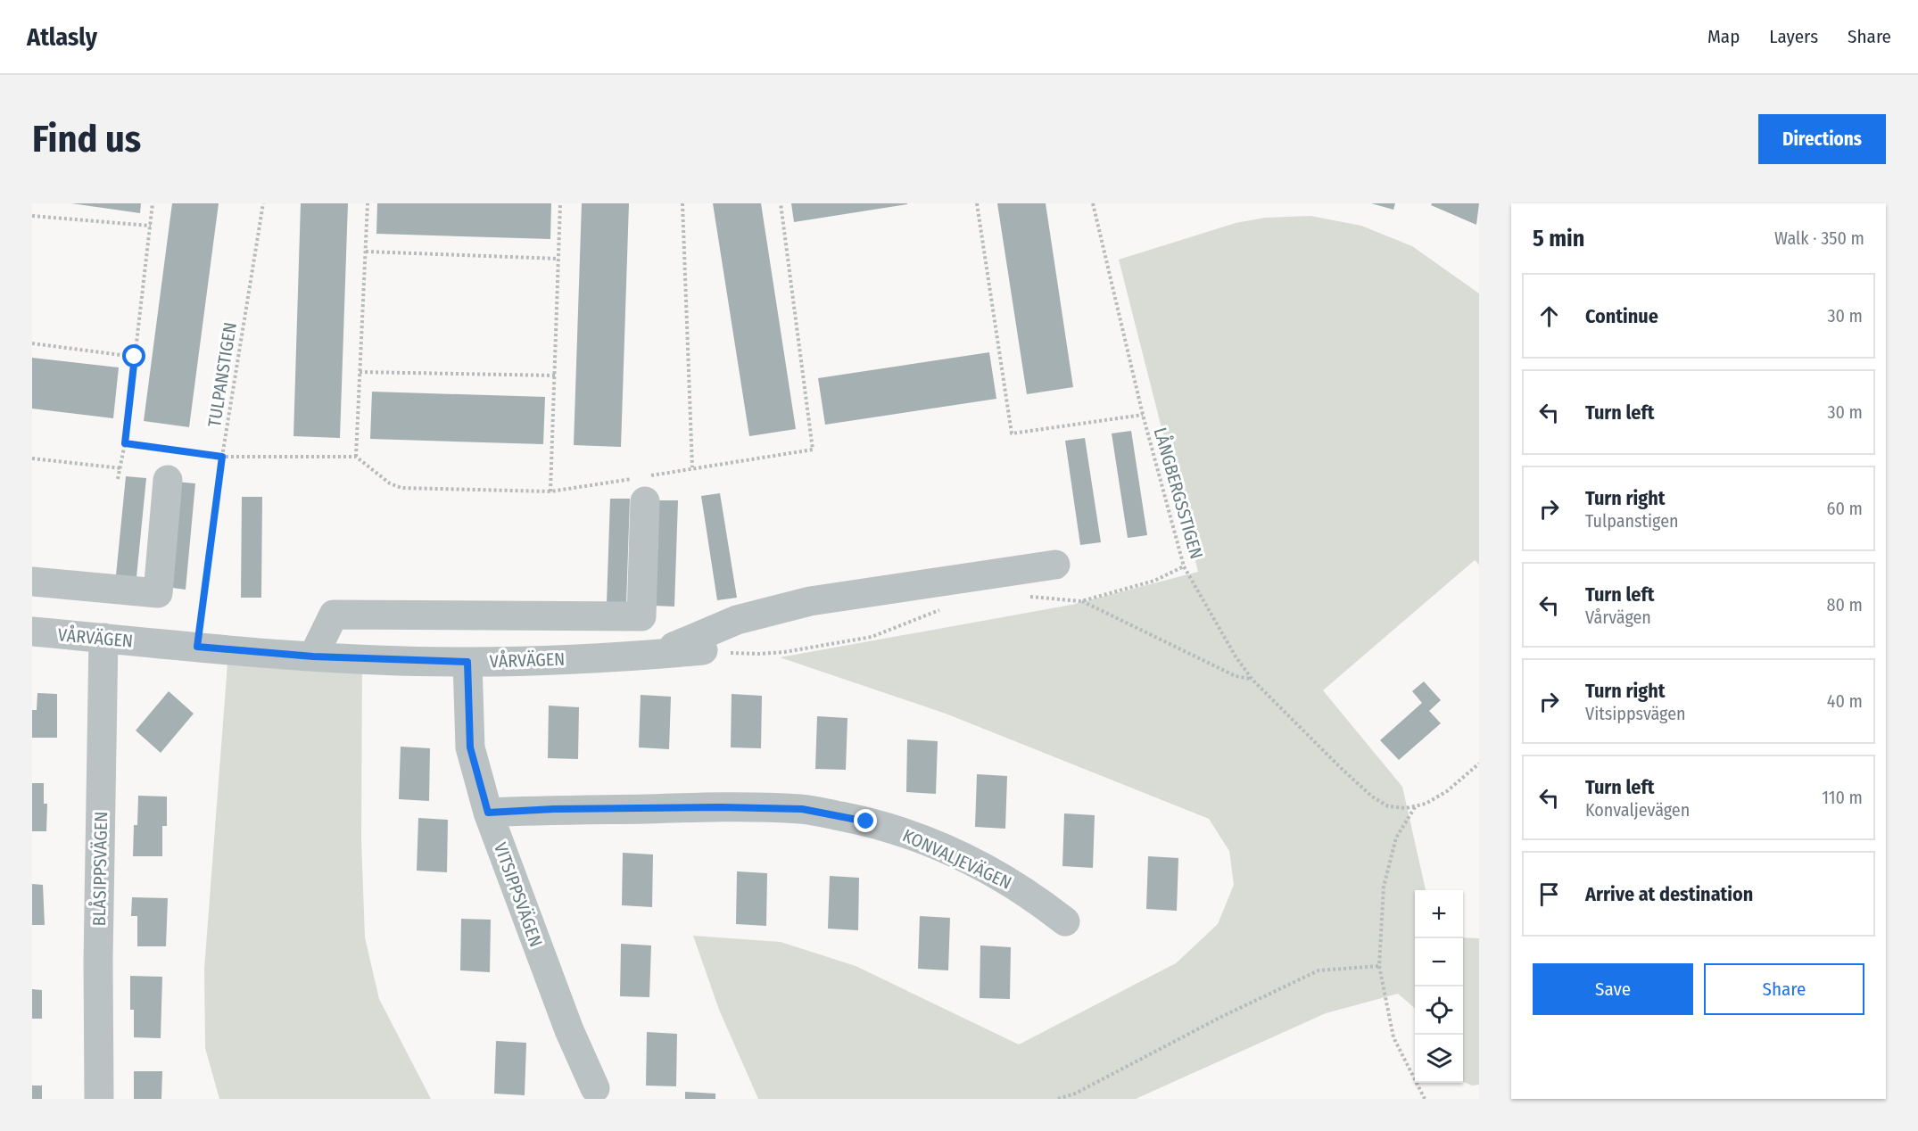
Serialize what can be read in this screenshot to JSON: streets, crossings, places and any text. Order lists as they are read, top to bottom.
{
  "streets": {
    "street": [
      "VÅRVÄGEN",
      "KONVALJEVÄGEN",
      "BLÅSIPPSVÄGEN",
      "VITSIPPSVÄGEN"
    ],
    "path": ["TULPANSTIGEN", "LÅNGBERGSSTIGEN"]
  },
  "crossings": [
    ["TULPANSTIGEN", "VÅRVÄGEN"],
    ["VÅRVÄGEN", "BLÅSIPPSVÄGEN"],
    ["VÅRVÄGEN", "VITSIPPSVÄGEN"],
    ["KONVALJEVÄGEN", "VITSIPPSVÄGEN"]
  ],
  "page": {
    "header": "Atlasly",
    "nav": ["Map", "Layers", "Share"],
    "buttons": [
      "Directions",
      ["Save", "Share"]
    ],
    "title": "Find us",
    "heading": ["5 min", "Walk · 350 m"],
    "list": [
      ["Continue", "30 m"],
      ["Turn left", "30 m"],
      ["Turn right", "Tulpanstigen", "60 m"],
      ["Turn left", "Vårvägen", "80 m"],
      ["Turn right", "Vitsippsvägen", "40 m"],
      ["Turn left", "Konvaljevägen", "110 m"],
      "Arrive at destination"
    ],
    "map_buttons": ["+", "−"]
  }
}
